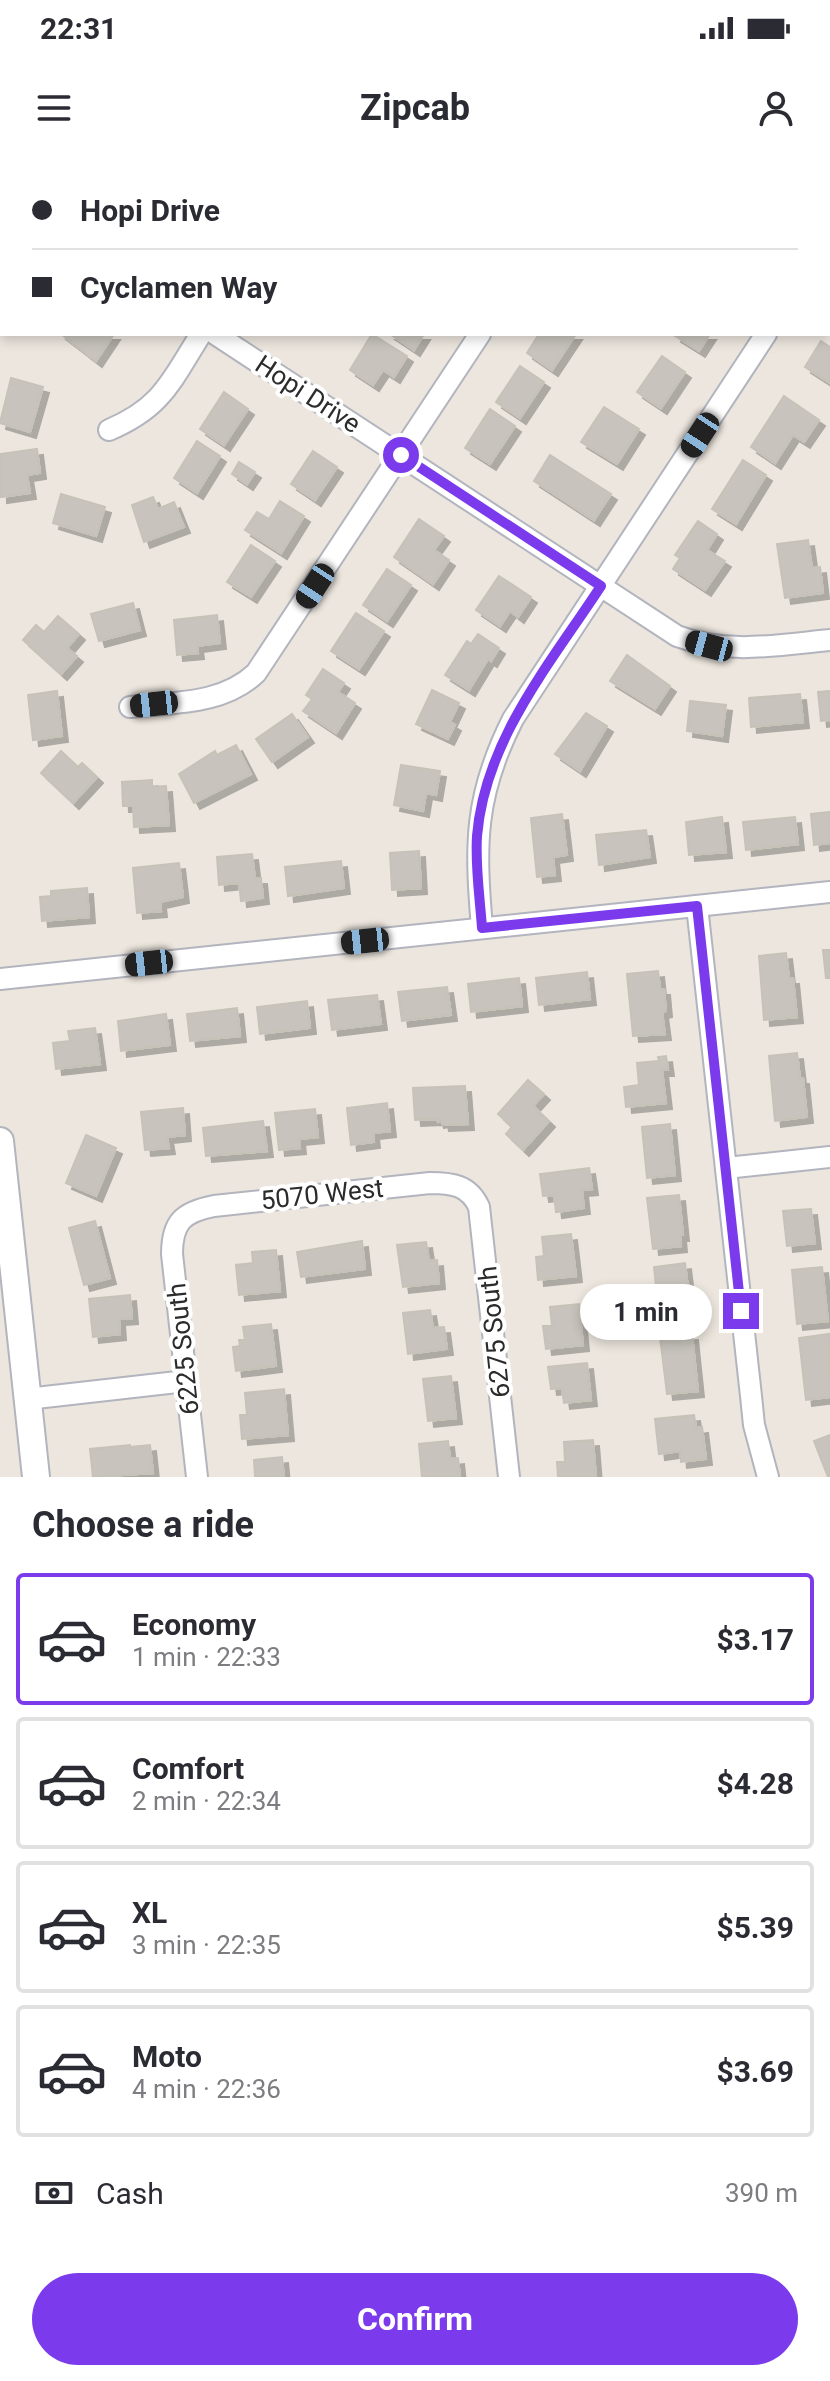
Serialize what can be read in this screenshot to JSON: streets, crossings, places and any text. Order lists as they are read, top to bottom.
{
  "streets": {
    "street": [
      "Hopi Drive",
      "5070 West",
      "6275 South",
      "6225 South"
    ]
  },
  "crossings": [
    ["5070 West", "6275 South"],
    ["5070 West", "6225 South"]
  ],
  "page": {
    "status": "22:31",
    "header": "Zipcab",
    "banner": ["Hopi Drive", "Cyclamen Way"],
    "bubble": "1 min",
    "heading": "Choose a ride",
    "list": [
      {
        "name": "Economy",
        "note": "1 min · 22:33",
        "value": "$3.17"
      },
      {
        "name": "Comfort",
        "note": "2 min · 22:34",
        "value": "$4.28"
      },
      {
        "name": "XL",
        "note": "3 min · 22:35",
        "value": "$5.39"
      },
      {
        "name": "Moto",
        "note": "4 min · 22:36",
        "value": "$3.69"
      }
    ],
    "pay": ["Cash", "390 m"],
    "buttons": "Confirm"
  }
}
